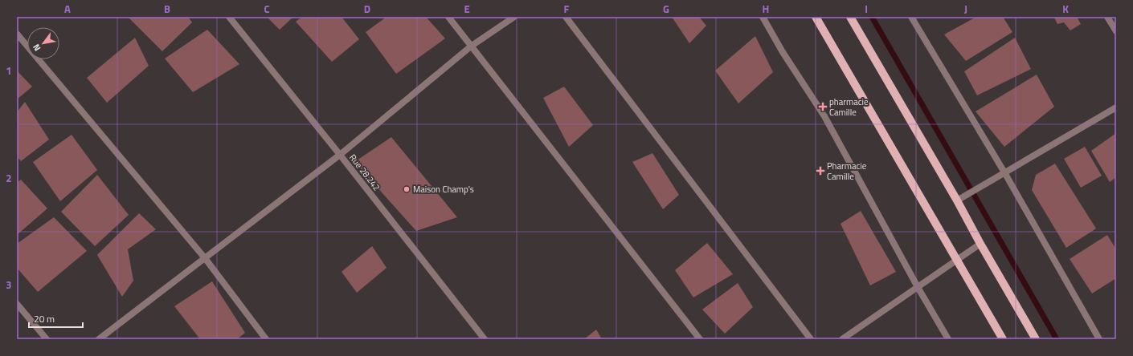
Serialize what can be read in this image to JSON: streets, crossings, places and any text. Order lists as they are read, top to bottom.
{
  "streets": {
    "street": ["Rue 28.242"]
  },
  "places": {
    "health": ["pharmacie Camille", "Pharmacie Camille"],
    "other": ["Maison Champ's"]
  },
  "scale_bar": "20 m",
  "north": "bottom left",
  "grid": {
    "columns": [
      "A",
      "B",
      "C",
      "D",
      "E",
      "F",
      "G",
      "H",
      "I",
      "J",
      "K"
    ],
    "rows": ["1", "2", "3"]
  }
}
